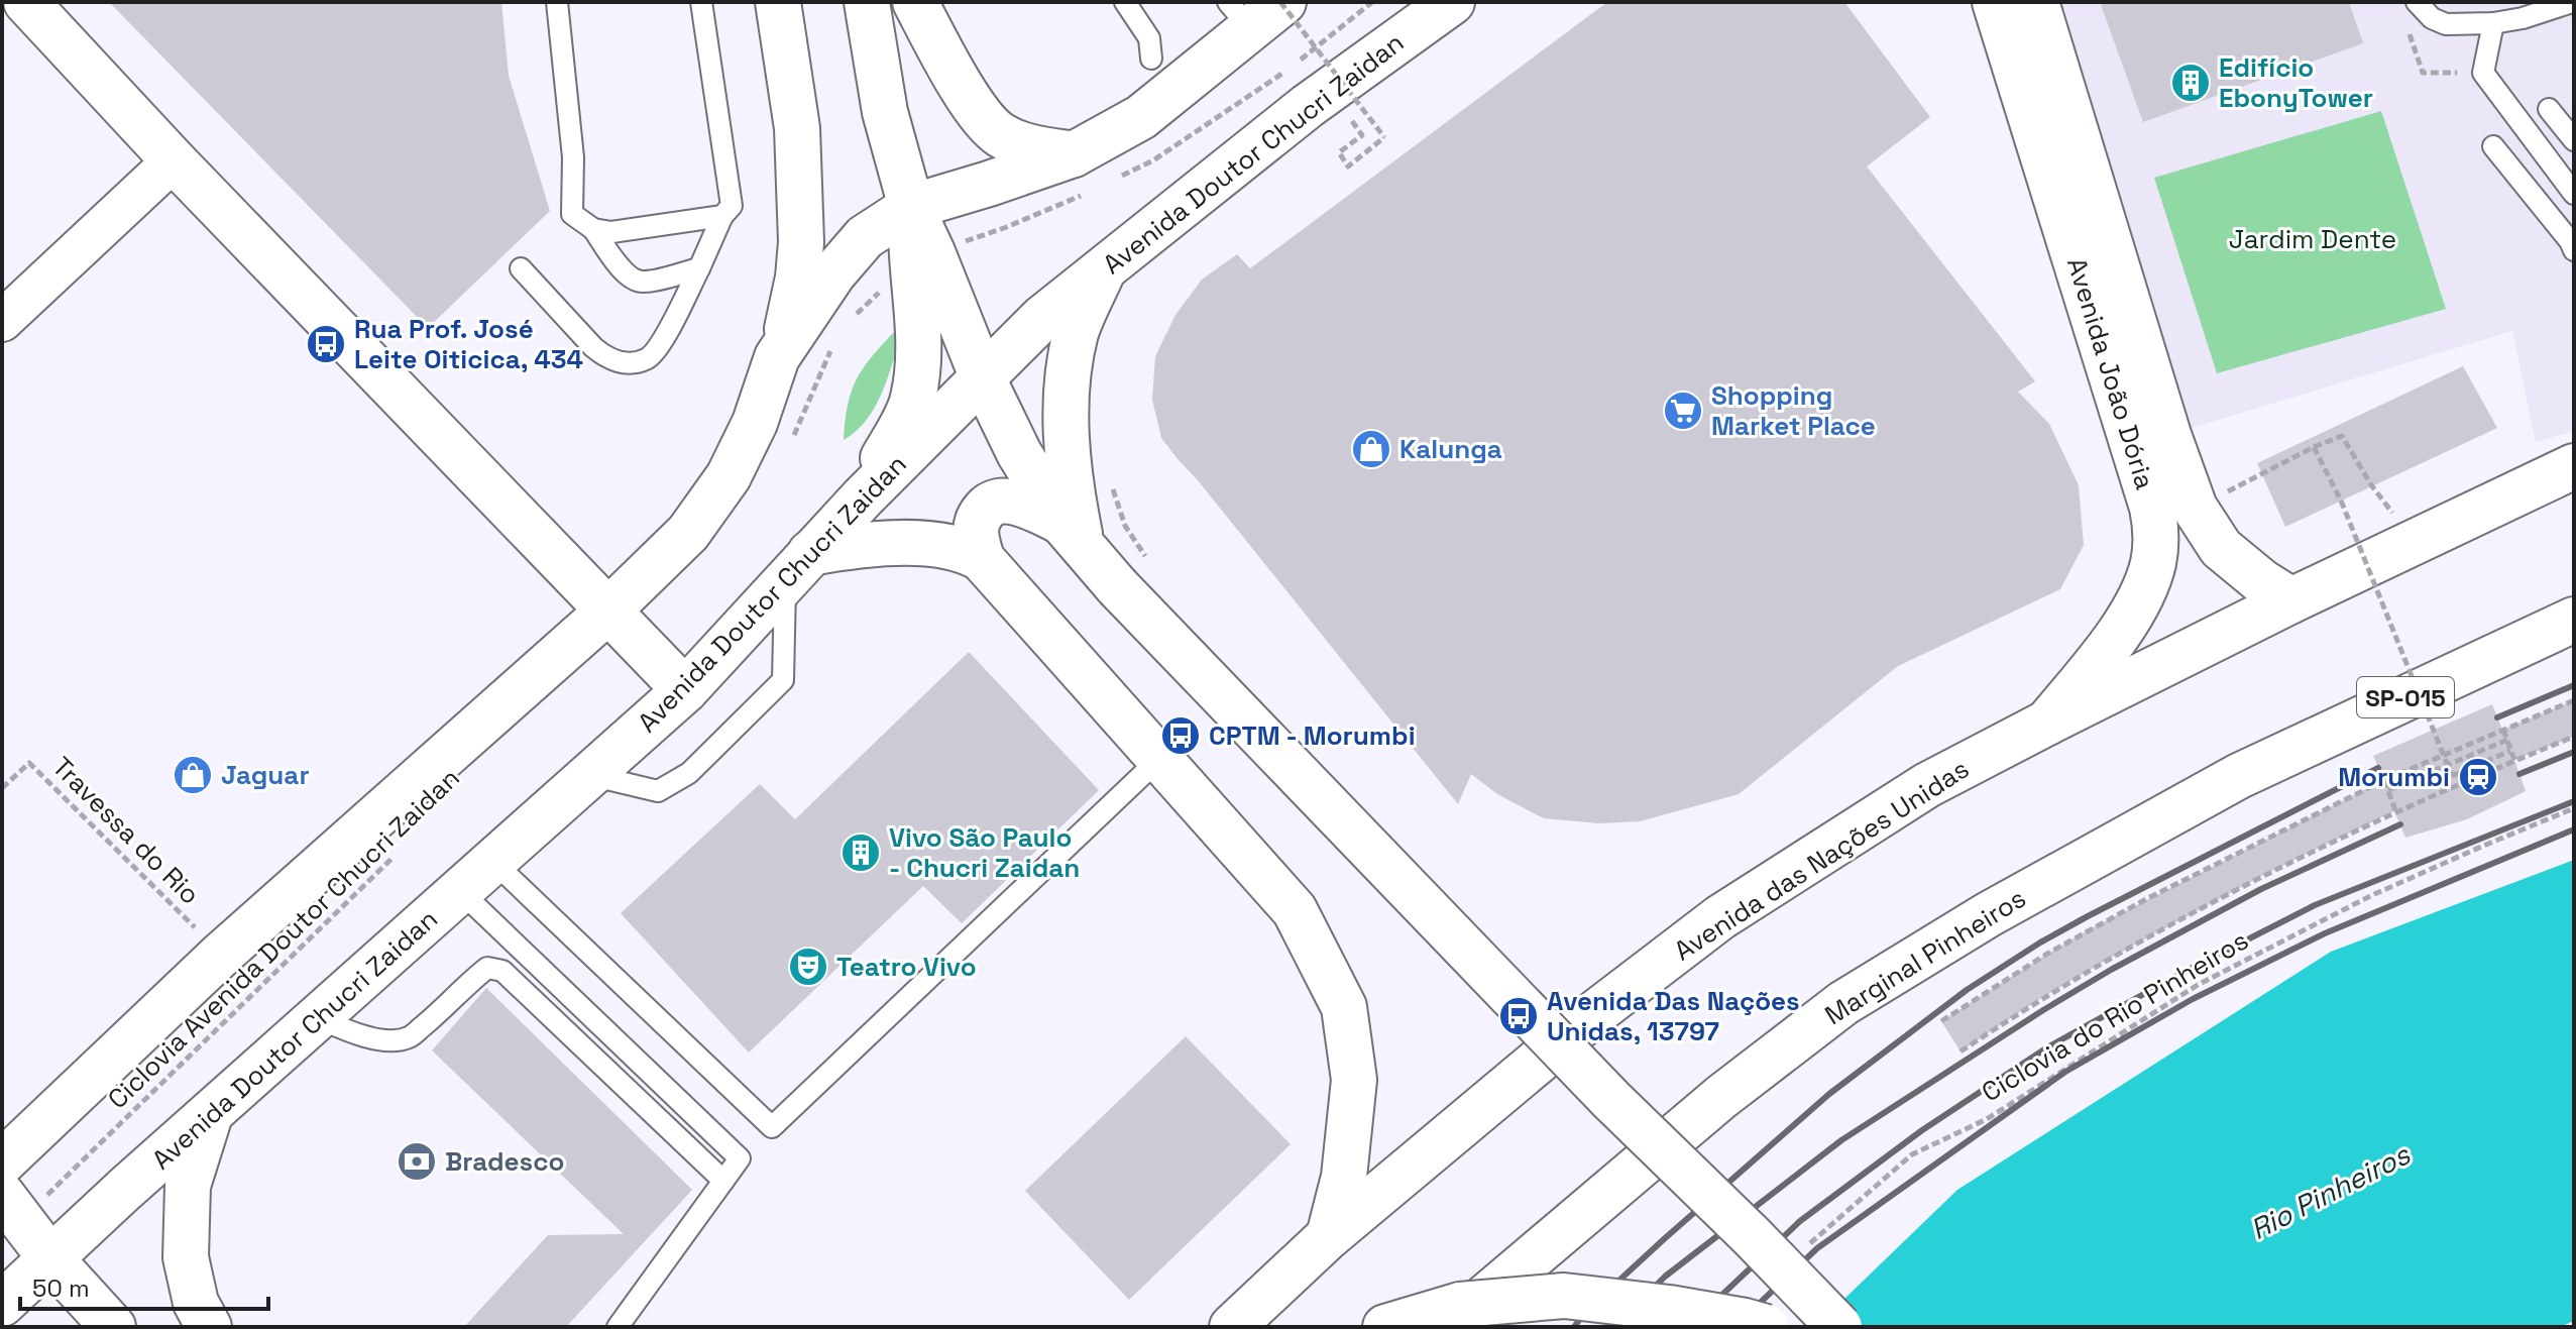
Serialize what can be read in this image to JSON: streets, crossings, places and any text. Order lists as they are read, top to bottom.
{
  "streets": {
    "main road": [
      "Avenida Doutor Chucri Zaidan",
      "Avenida João Dória",
      "SP-015",
      "Avenida das Nações Unidas",
      "Marginal Pinheiros"
    ],
    "path": ["Travessa do Rio", "Ciclovia Avenida Doutor Chucri Zaidan", "Ciclovia do Rio Pinheiros"]
  },
  "crossings": [
    ["Avenida João Dória", "Avenida das Nações Unidas"]
  ],
  "water": ["Rio Pinheiros"],
  "parks": ["Jardim Dente"],
  "places": {
    "building": ["Edifício EbonyTower", "Vivo São Paulo - Chucri Zaidan"],
    "bus stop": ["Rua Prof. José Leite Oiticica, 434", "CPTM - Morumbi", "Avenida Das Nações Unidas, 13797"],
    "supermarket": ["Shopping Market Place"],
    "shop": ["Kalunga", "Jaguar"],
    "station": ["Morumbi"],
    "theatre": ["Teatro Vivo"],
    "bank": ["Bradesco"]
  },
  "scale_bar": "50 m"
}
